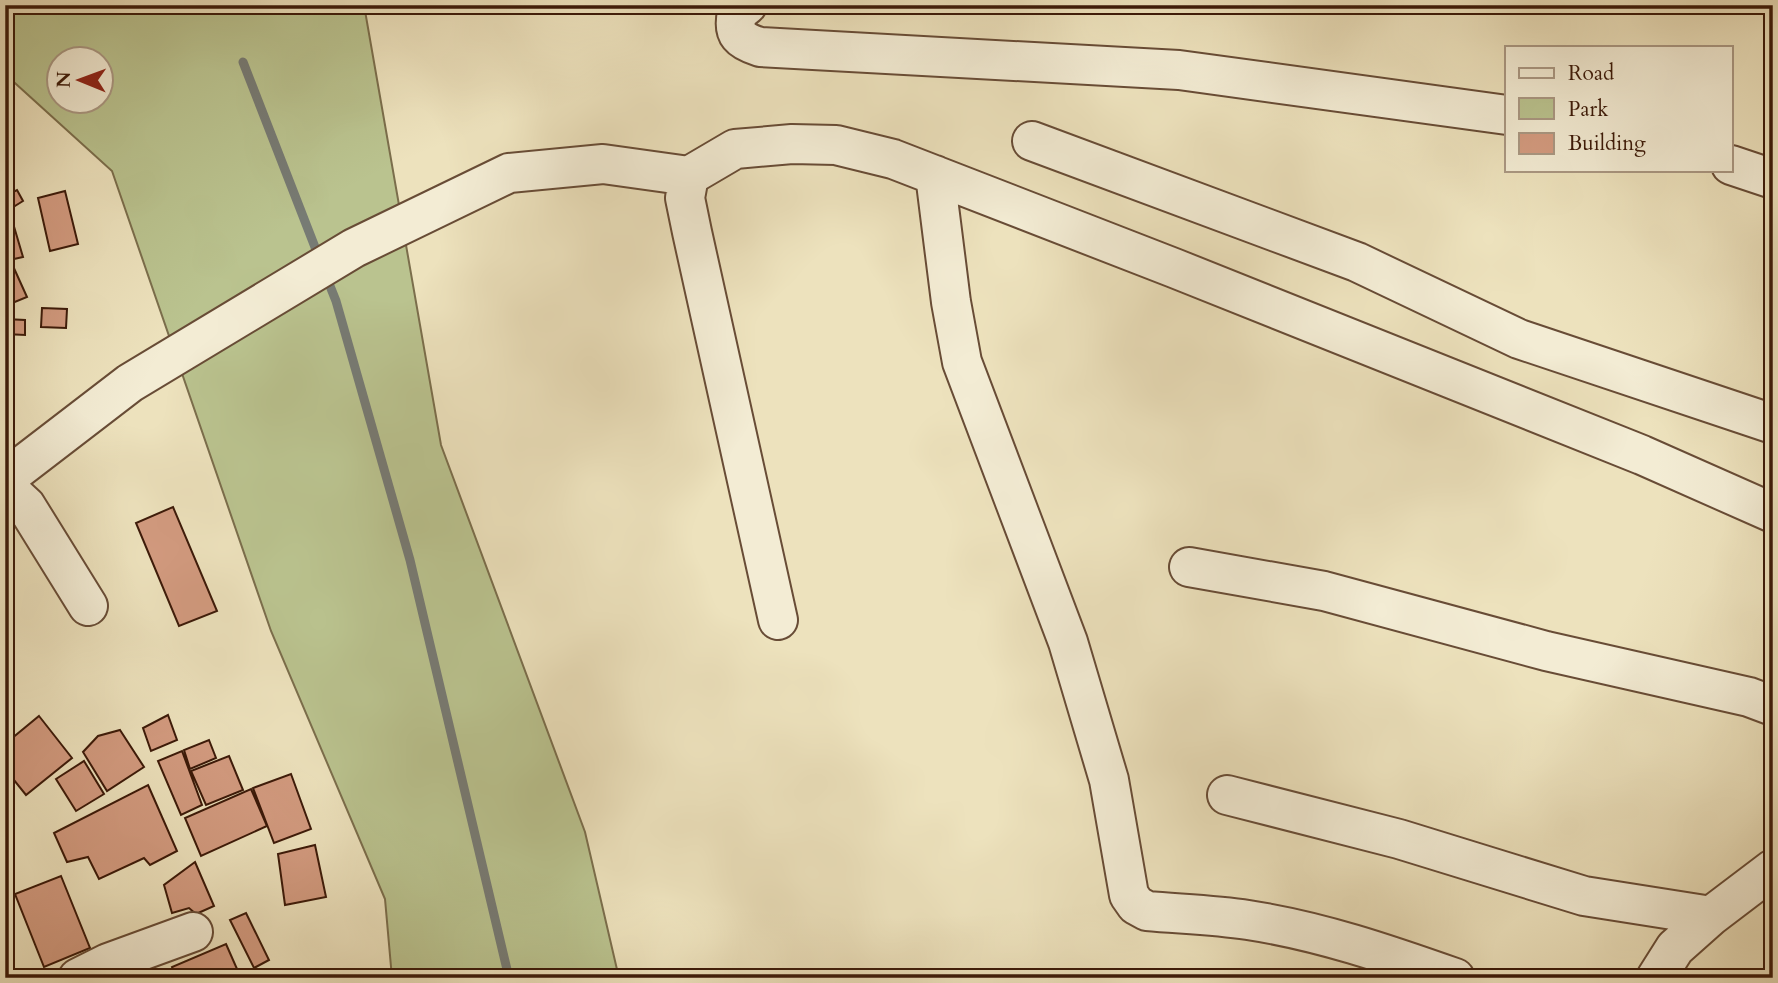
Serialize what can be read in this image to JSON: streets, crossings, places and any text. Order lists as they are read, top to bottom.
{
  "legend": ["Road", "Park", "Building"],
  "north": "left"
}
